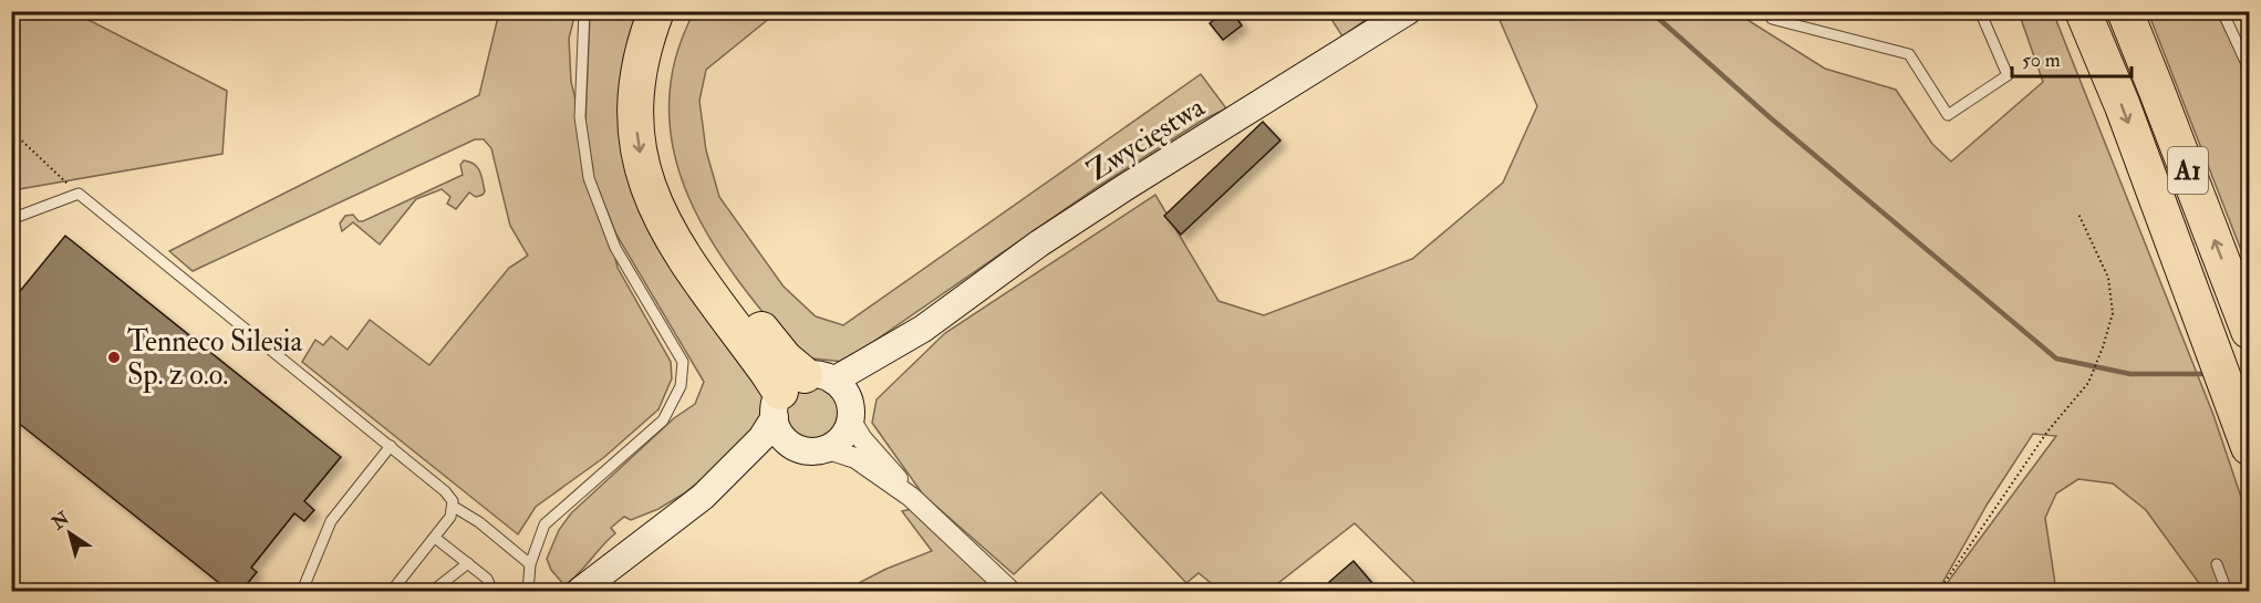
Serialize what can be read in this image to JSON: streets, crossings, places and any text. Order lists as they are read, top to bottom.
{
  "streets": {
    "highway": ["A1"],
    "main road": ["Zwycięstwa"]
  },
  "places": ["Tenneco Silesia Sp. z o.o."],
  "scale_bar": "50 m",
  "north": "top left"
}
